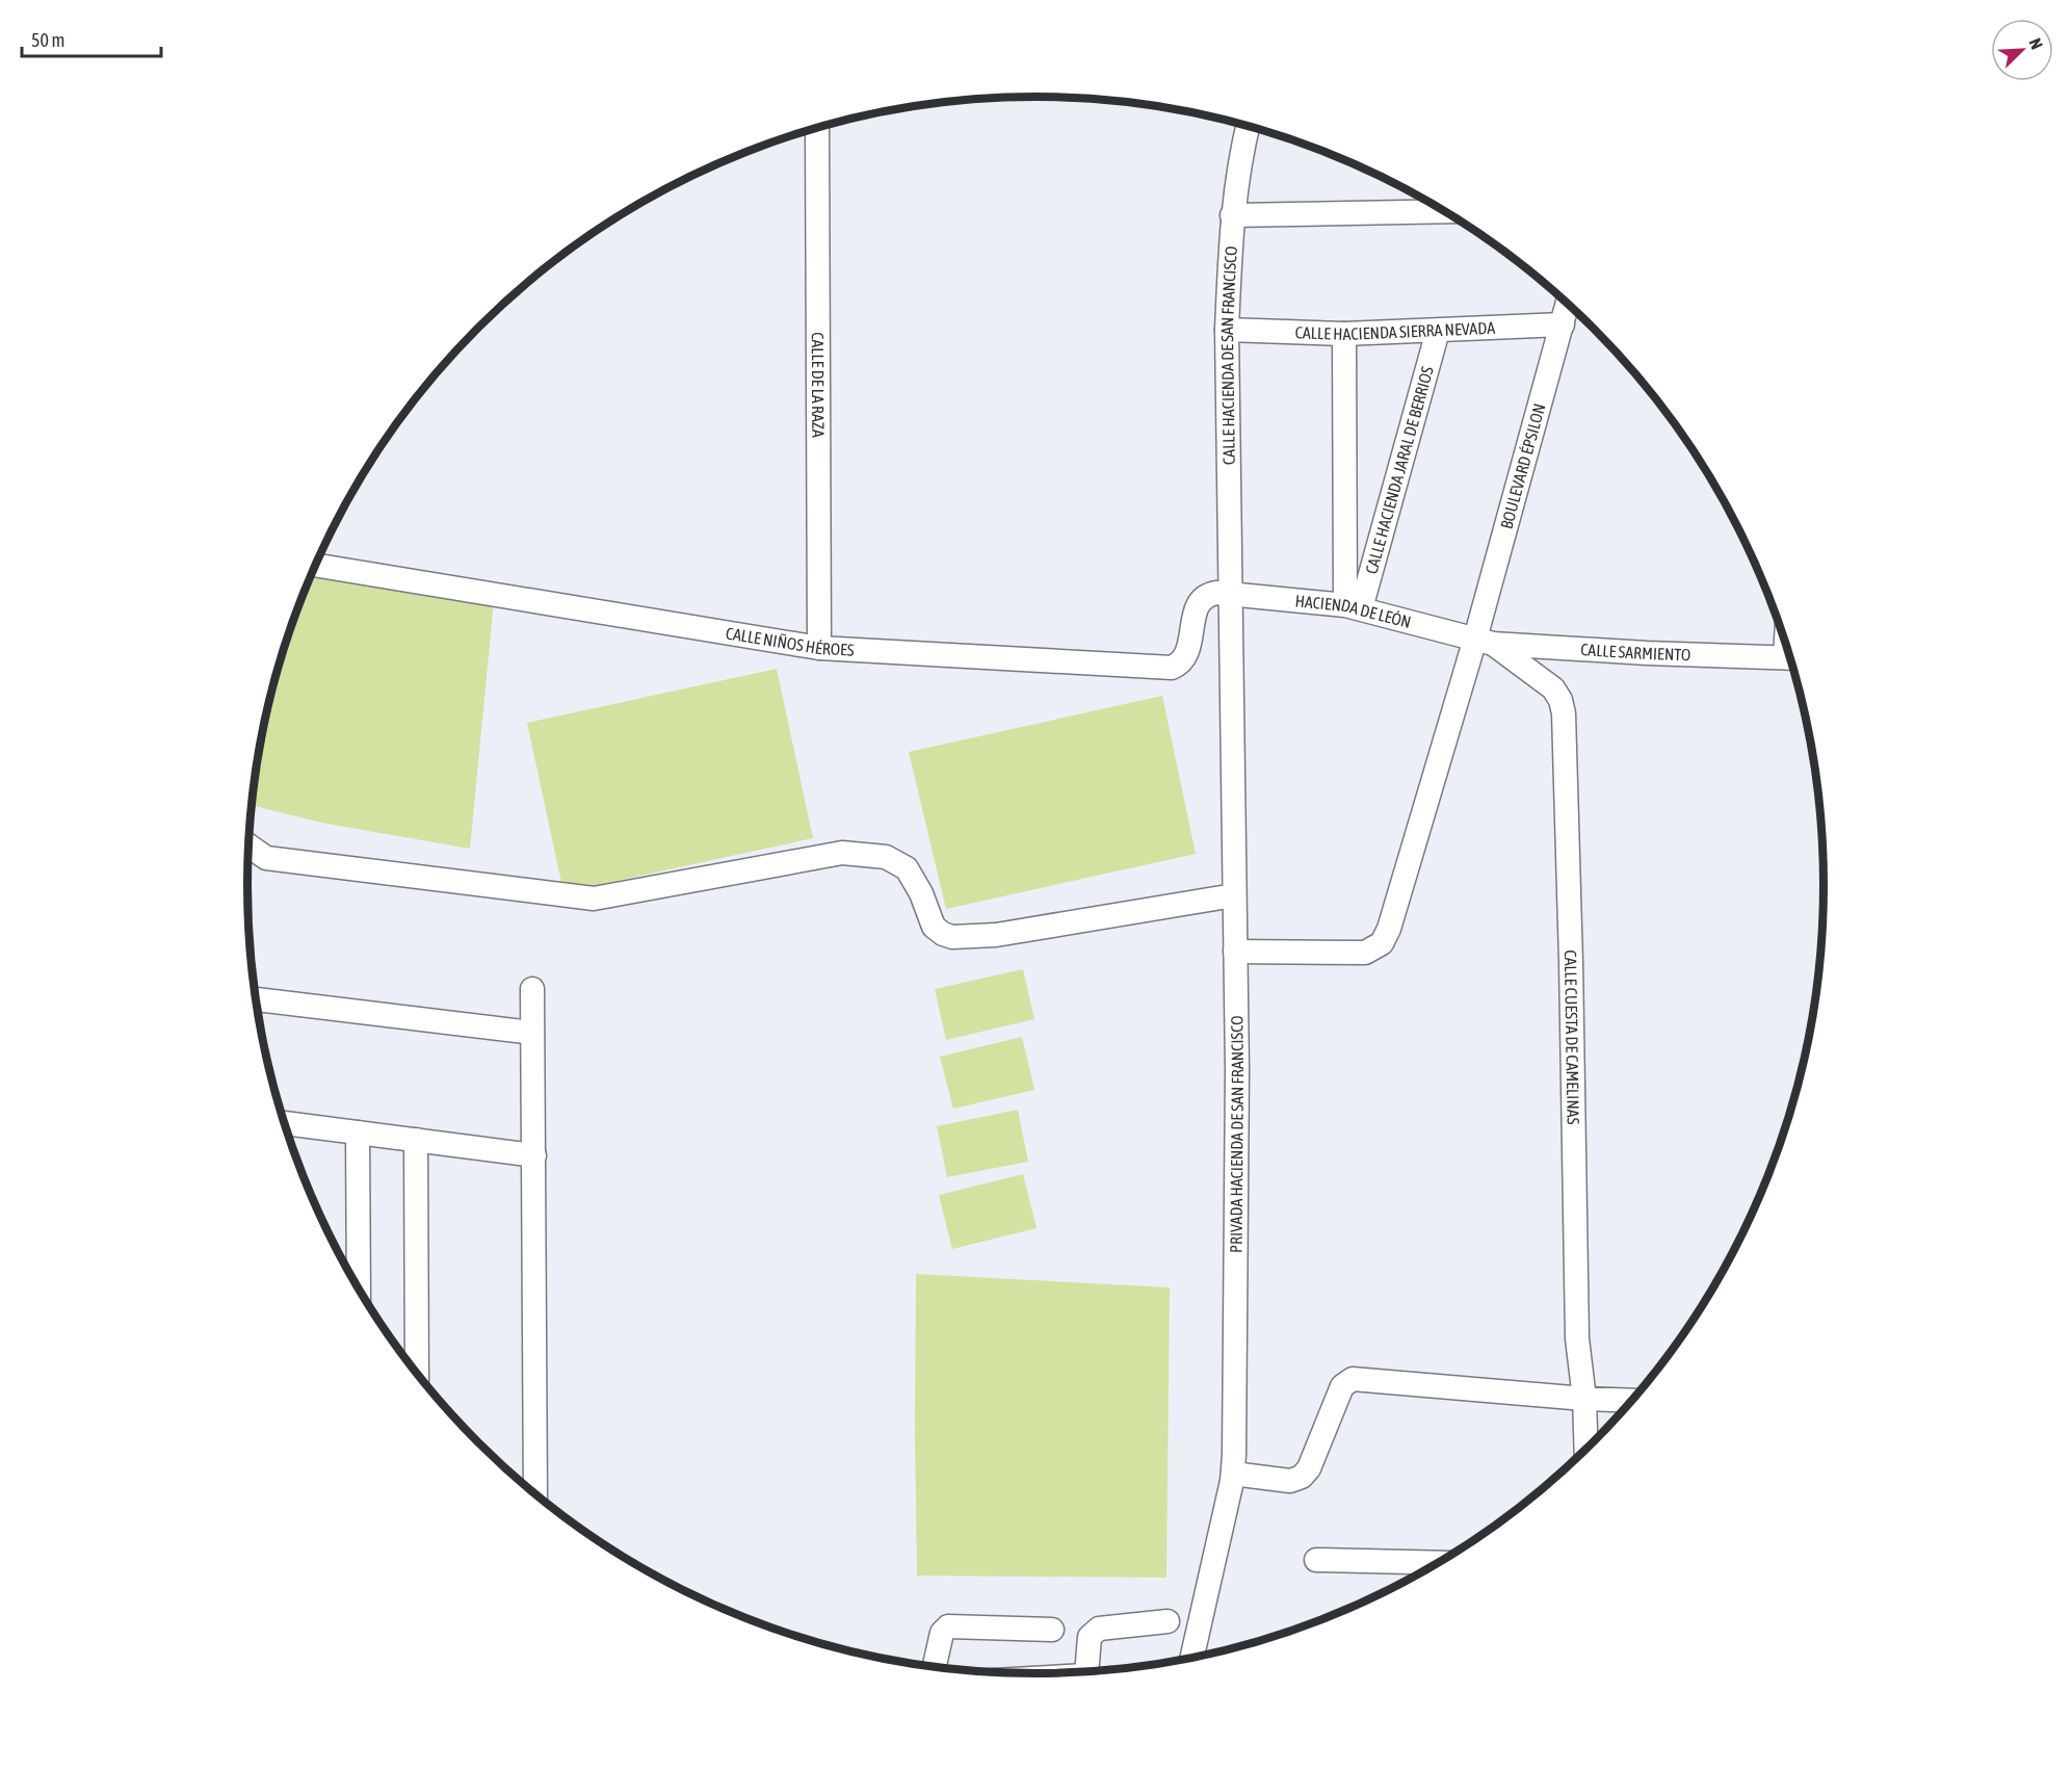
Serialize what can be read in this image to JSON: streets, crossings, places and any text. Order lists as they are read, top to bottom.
{
  "streets": {
    "street": [
      "CALLE HACIENDA SIERRA NEVADA",
      "CALLE HACIENDA DE SAN FRANCISCO",
      "CALLE DE LA RAZA",
      "BOULEVARD ÉPSILON",
      "CALLE HACIENDA JARAL DE BERRIOS",
      "HACIENDA DE LEÓN",
      "CALLE NIÑOS HÉROES",
      "CALLE SARMIENTO",
      "CALLE CUESTA DE CAMELINAS",
      "PRIVADA HACIENDA DE SAN FRANCISCO"
    ]
  },
  "crossings": [
    ["CALLE HACIENDA SIERRA NEVADA", "CALLE HACIENDA DE SAN FRANCISCO"],
    ["CALLE HACIENDA SIERRA NEVADA", "BOULEVARD ÉPSILON"],
    ["CALLE HACIENDA SIERRA NEVADA", "CALLE HACIENDA JARAL DE BERRIOS"],
    ["CALLE HACIENDA DE SAN FRANCISCO", "HACIENDA DE LEÓN"],
    ["CALLE HACIENDA DE SAN FRANCISCO", "CALLE NIÑOS HÉROES"],
    ["CALLE HACIENDA DE SAN FRANCISCO", "PRIVADA HACIENDA DE SAN FRANCISCO"],
    ["CALLE DE LA RAZA", "CALLE NIÑOS HÉROES"],
    ["BOULEVARD ÉPSILON", "HACIENDA DE LEÓN"],
    ["BOULEVARD ÉPSILON", "CALLE SARMIENTO"],
    ["BOULEVARD ÉPSILON", "CALLE CUESTA DE CAMELINAS"],
    ["BOULEVARD ÉPSILON", "PRIVADA HACIENDA DE SAN FRANCISCO"],
    ["CALLE HACIENDA JARAL DE BERRIOS", "HACIENDA DE LEÓN"],
    ["HACIENDA DE LEÓN", "CALLE NIÑOS HÉROES"],
    ["HACIENDA DE LEÓN", "CALLE SARMIENTO"],
    ["HACIENDA DE LEÓN", "CALLE CUESTA DE CAMELINAS"],
    ["HACIENDA DE LEÓN", "PRIVADA HACIENDA DE SAN FRANCISCO"],
    ["CALLE NIÑOS HÉROES", "PRIVADA HACIENDA DE SAN FRANCISCO"],
    ["CALLE SARMIENTO", "CALLE CUESTA DE CAMELINAS"]
  ],
  "scale_bar": "50 m",
  "north": "top right"
}
